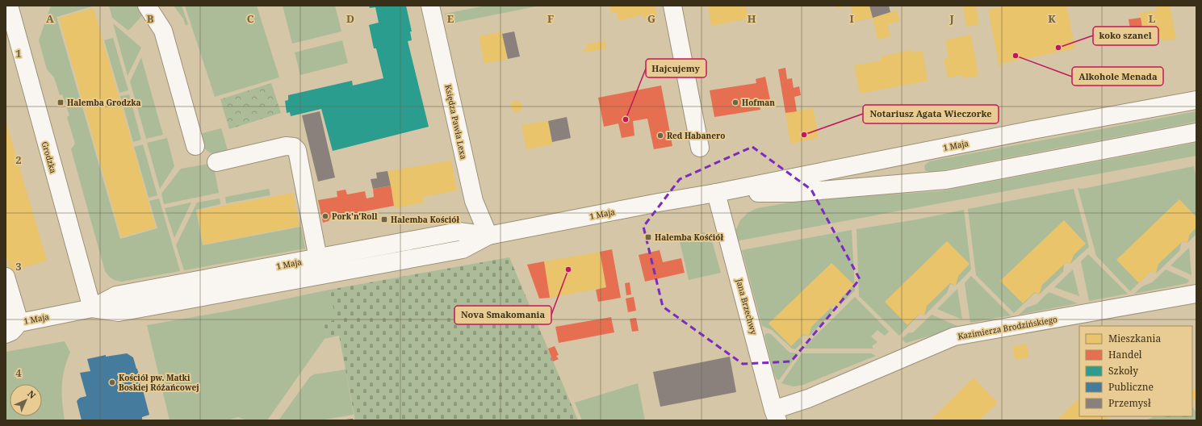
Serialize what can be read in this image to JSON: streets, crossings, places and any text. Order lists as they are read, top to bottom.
{
  "streets": {
    "main road": [
      "Księdza Pawła Lexa",
      "1 Maja",
      "Grodzka",
      "Jana Brzechwy",
      "Kazimierza Brodzińskiego"
    ]
  },
  "crossings": [
    ["Księdza Pawła Lexa", "1 Maja"],
    ["1 Maja", "Grodzka"],
    ["1 Maja", "Jana Brzechwy"],
    ["Jana Brzechwy", "Kazimierza Brodzińskiego"]
  ],
  "places": {
    "other": [
      "koko szanel",
      "Alkohole Menada",
      "Hofman",
      "Hajcujemy",
      "Notariusz Agata Wieczorke",
      "Red Habanero",
      "Pork'n'Roll",
      "Nova Smakomania",
      "Kościół pw. Matki Boskiej Różańcowej"
    ],
    "transit": ["Halemba Grodzka", "Halemba Kościół", "Halemba Kośćiół"]
  },
  "legend": [
    "Mieszkania",
    "Handel",
    "Szkoły",
    "Publiczne",
    "Przemysł"
  ],
  "north": "top right",
  "grid": {
    "columns": [
      "A",
      "B",
      "C",
      "D",
      "E",
      "F",
      "G",
      "H",
      "I",
      "J",
      "K",
      "L"
    ],
    "rows": [
      "1",
      "2",
      "3",
      "4"
    ]
  }
}
